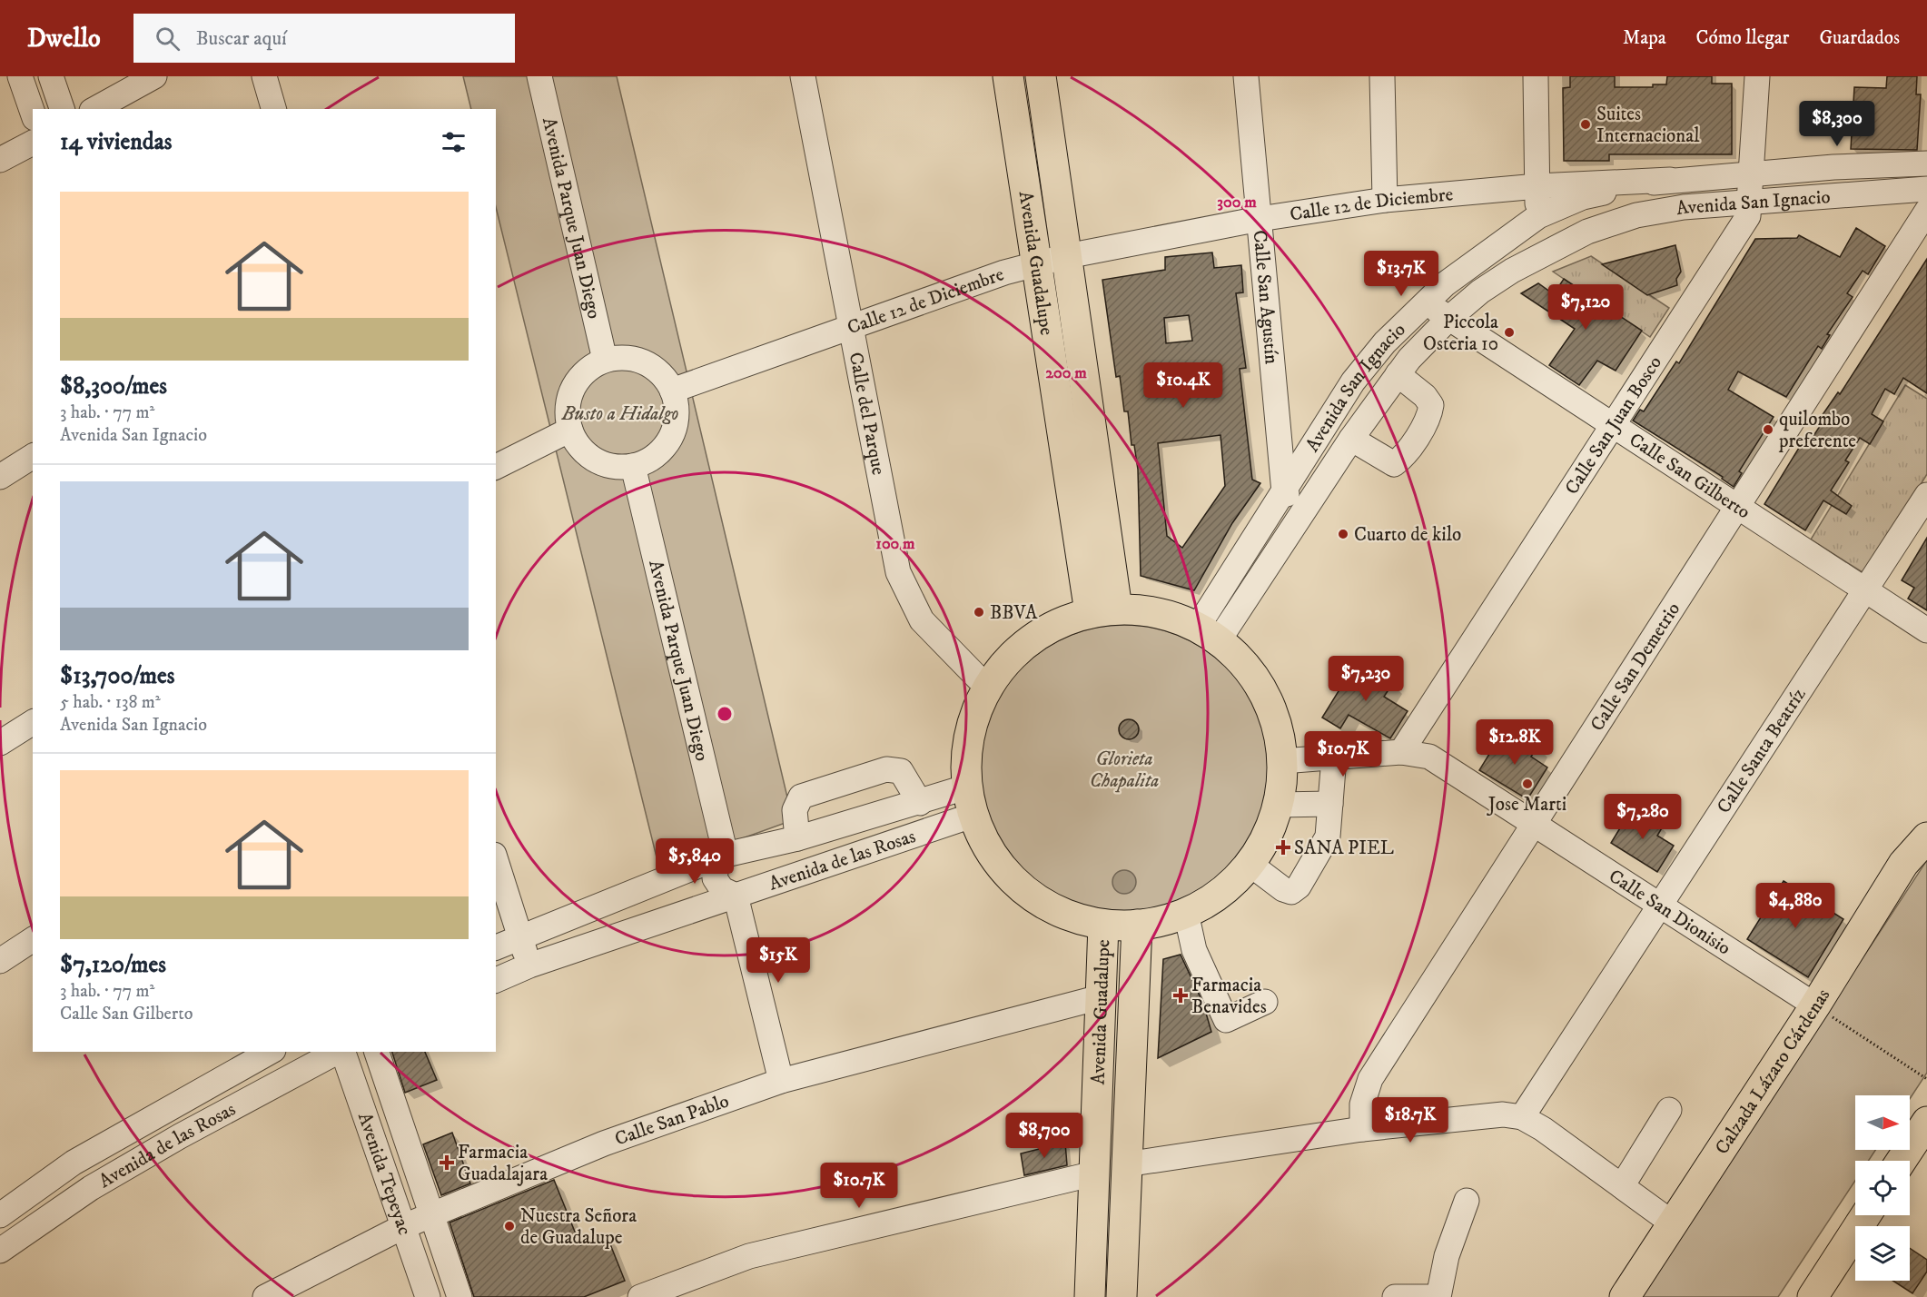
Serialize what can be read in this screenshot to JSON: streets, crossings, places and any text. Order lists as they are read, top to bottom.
{
  "streets": {
    "main road": ["Avenida Guadalupe", "Calzada Lázaro Cárdenas"],
    "street": [
      "Avenida San Ignacio",
      "Calle 12 de Diciembre",
      "Avenida Parque Juan Diego",
      "Calle San Agustín",
      "Calle del Parque",
      "Calle San Juan Bosco",
      "Calle San Gilberto",
      "Calle San Demetrio",
      "Calle Santa Beatríz",
      "Avenida de las Rosas",
      "Calle San Dionisio",
      "Calle San Pablo",
      "Avenida Tepeyac"
    ]
  },
  "crossings": [
    ["Avenida San Ignacio", "Calle 12 de Diciembre"],
    ["Avenida San Ignacio", "Calle San Agustín"],
    ["Avenida San Ignacio", "Calle San Juan Bosco"],
    ["Avenida San Ignacio", "Calle San Gilberto"],
    ["Calle 12 de Diciembre", "Avenida Parque Juan Diego"],
    ["Calle 12 de Diciembre", "Avenida Guadalupe"],
    ["Calle 12 de Diciembre", "Calle San Agustín"],
    ["Calle 12 de Diciembre", "Calle del Parque"],
    ["Avenida Parque Juan Diego", "Avenida de las Rosas"],
    ["Avenida Guadalupe", "Calle San Pablo"],
    ["Calle San Juan Bosco", "Calle San Gilberto"],
    ["Calle San Juan Bosco", "Calle San Dionisio"],
    ["Calle San Gilberto", "Calle San Demetrio"],
    ["Calle San Gilberto", "Calle Santa Beatríz"],
    ["Calle San Demetrio", "Calle San Dionisio"],
    ["Calle Santa Beatríz", "Calle San Dionisio"],
    ["Calle San Dionisio", "Calzada Lázaro Cárdenas"],
    ["Calle San Pablo", "Avenida Tepeyac"]
  ],
  "parks": ["Busto a Hidalgo", "Glorieta Chapalita"],
  "places": {
    "other": [
      "Suites Internacional",
      "Piccola Osteria 10",
      "quilombo preferente",
      "Cuarto de kilo",
      "BBVA",
      "Jose Marti",
      "Nuestra Señora de Guadalupe"
    ],
    "health": ["SANA PIEL", "Farmacia Benavides", "Farmacia Guadalajara"]
  },
  "north": "right",
  "page": {
    "header": "Dwello",
    "search": "Buscar aquí",
    "nav": ["Mapa", "Cómo llegar", "Guardados"],
    "price": [
      "$8,300",
      "$13.7K",
      "$7,120",
      "$10.4K",
      "$7,230",
      "$12.8K",
      "$10.7K",
      "$7,280",
      "$5,840",
      "$4,880",
      "$15K",
      "$18.7K",
      "$8,700",
      "$10.7K"
    ],
    "heading": "14 viviendas",
    "list": [
      {
        "name": "$8,300/mes",
        "note": "3 hab. · 77 m² · Avenida San Ignacio"
      },
      {
        "name": "$13,700/mes",
        "note": "5 hab. · 138 m² · Avenida San Ignacio"
      },
      {
        "name": "$7,120/mes",
        "note": "3 hab. · 77 m² · Calle San Gilberto"
      }
    ]
  },
  "rings": ["300 m", "200 m", "100 m"]
}
